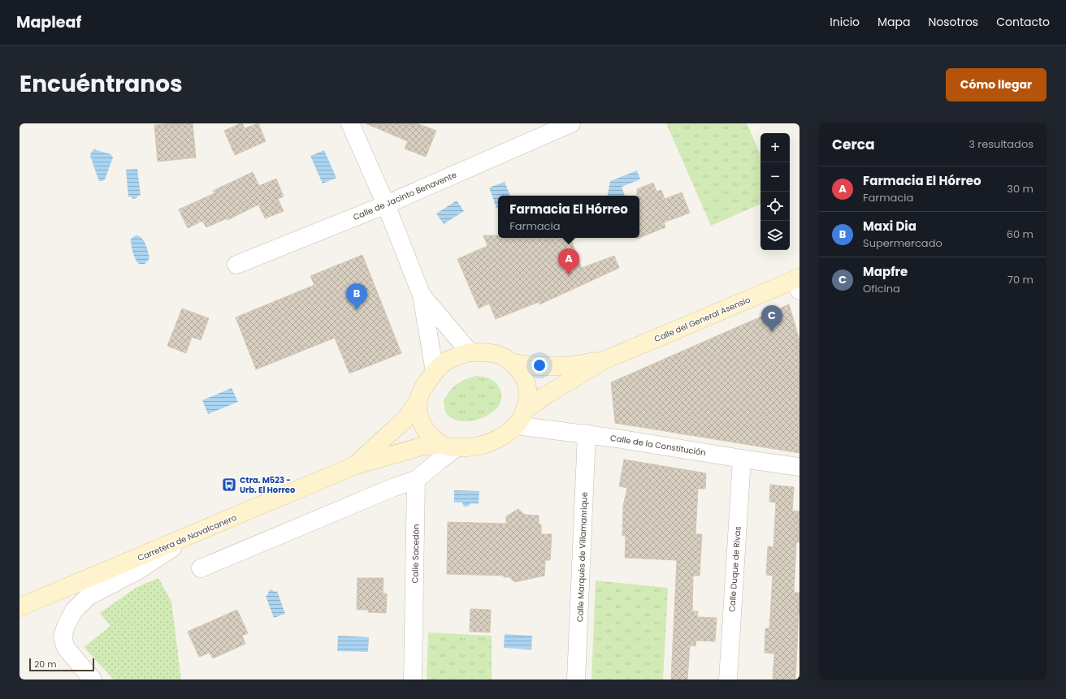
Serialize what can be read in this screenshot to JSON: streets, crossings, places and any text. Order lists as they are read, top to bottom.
{
  "streets": {
    "main road": ["Calle del General Asensio", "Carretera de Navalcanero"],
    "street": [
      "Calle de Jacinto Benavente",
      "Calle de la Constitución",
      "Calle Sacedón",
      "Calle Marqués de Villamanrique",
      "Calle Duque de Rivas"
    ]
  },
  "crossings": [
    ["Calle de la Constitución", "Calle Marqués de Villamanrique"],
    ["Calle de la Constitución", "Calle Duque de Rivas"]
  ],
  "places": {
    "bus stop": ["Ctra. M523 - Urb. El Horreo"]
  },
  "scale_bar": "20 m",
  "page": {
    "header": "Mapleaf",
    "nav": [
      "Inicio",
      "Mapa",
      "Nosotros",
      "Contacto"
    ],
    "title": "Encuéntranos",
    "buttons": "Cómo llegar",
    "heading": ["Cerca", "3 resultados"],
    "map_buttons": ["+", "−"],
    "list": [
      {
        "mark": "A",
        "name": "Farmacia El Hórreo",
        "note": "Farmacia",
        "value": "30 m"
      },
      {
        "mark": "B",
        "name": "Maxi Dia",
        "note": "Supermercado",
        "value": "60 m"
      },
      {
        "mark": "C",
        "name": "Mapfre",
        "note": "Oficina",
        "value": "70 m"
      }
    ],
    "popup": ["Farmacia El Hórreo", "Farmacia"],
    "pins": ["A", "B", "C"],
    "scale": "20 m"
  }
}
